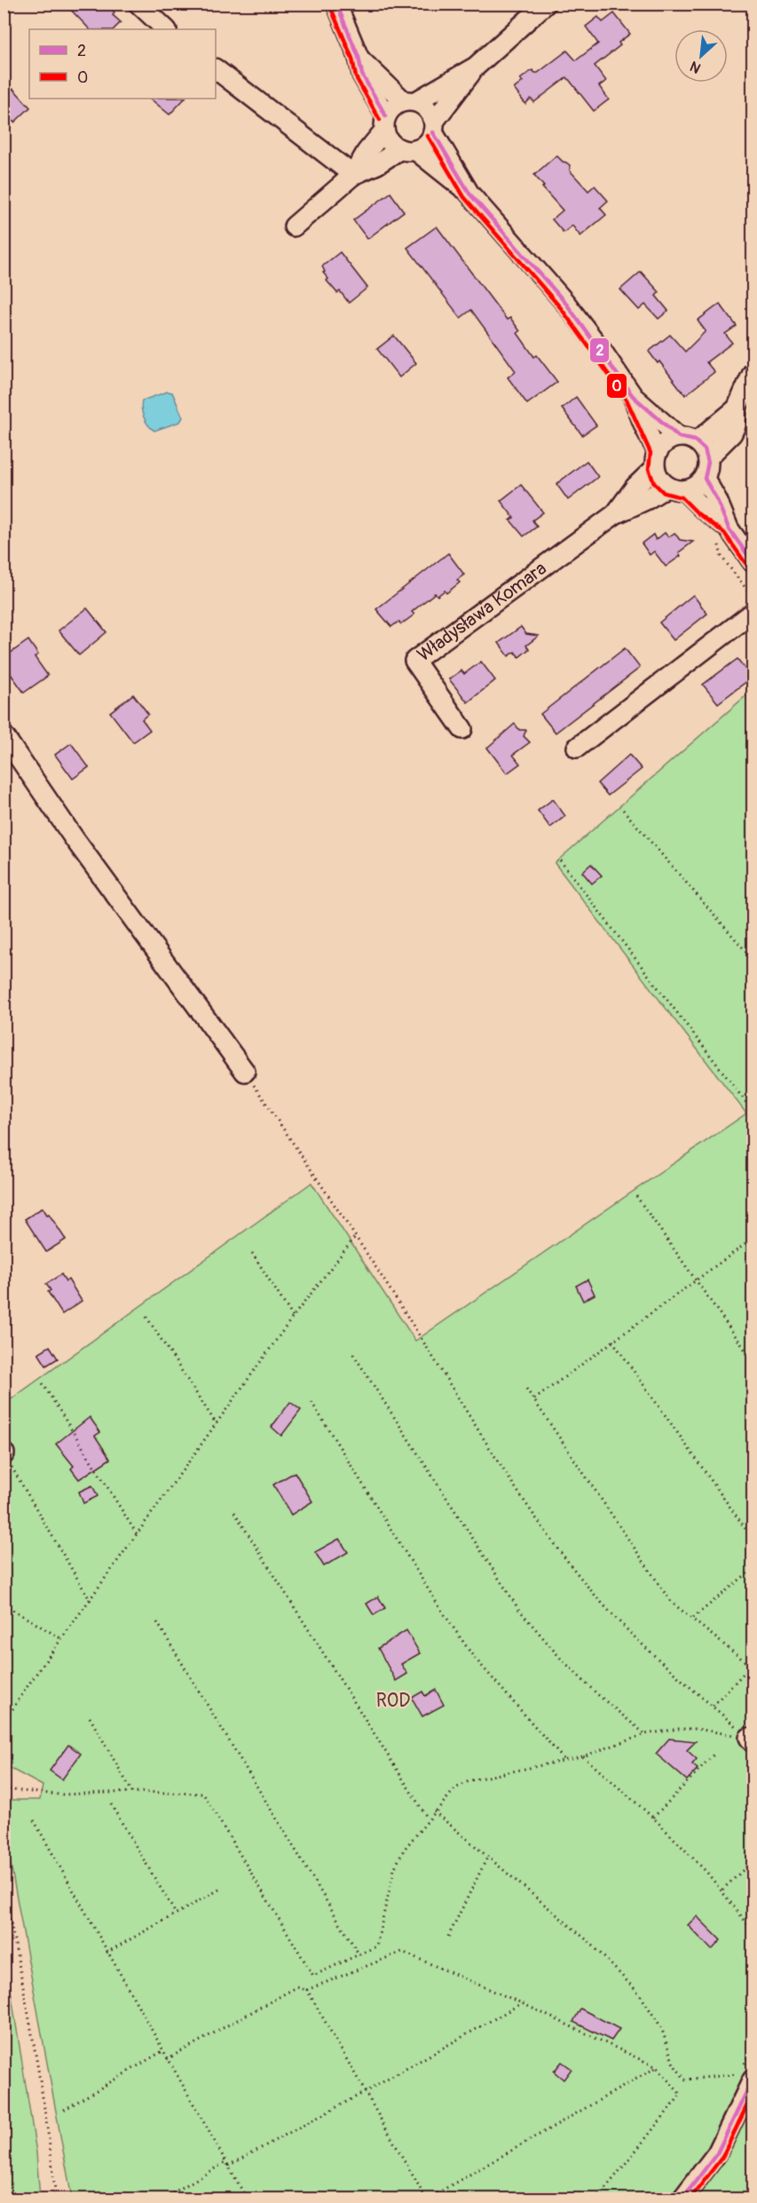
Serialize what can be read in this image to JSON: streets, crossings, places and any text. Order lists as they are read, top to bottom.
{
  "streets": {
    "street": ["Władysława Komara"]
  },
  "parks": ["ROD"],
  "lines": ["transit line 2", "transit line 0"],
  "legend": ["2", "0"],
  "north": "bottom left"
}
